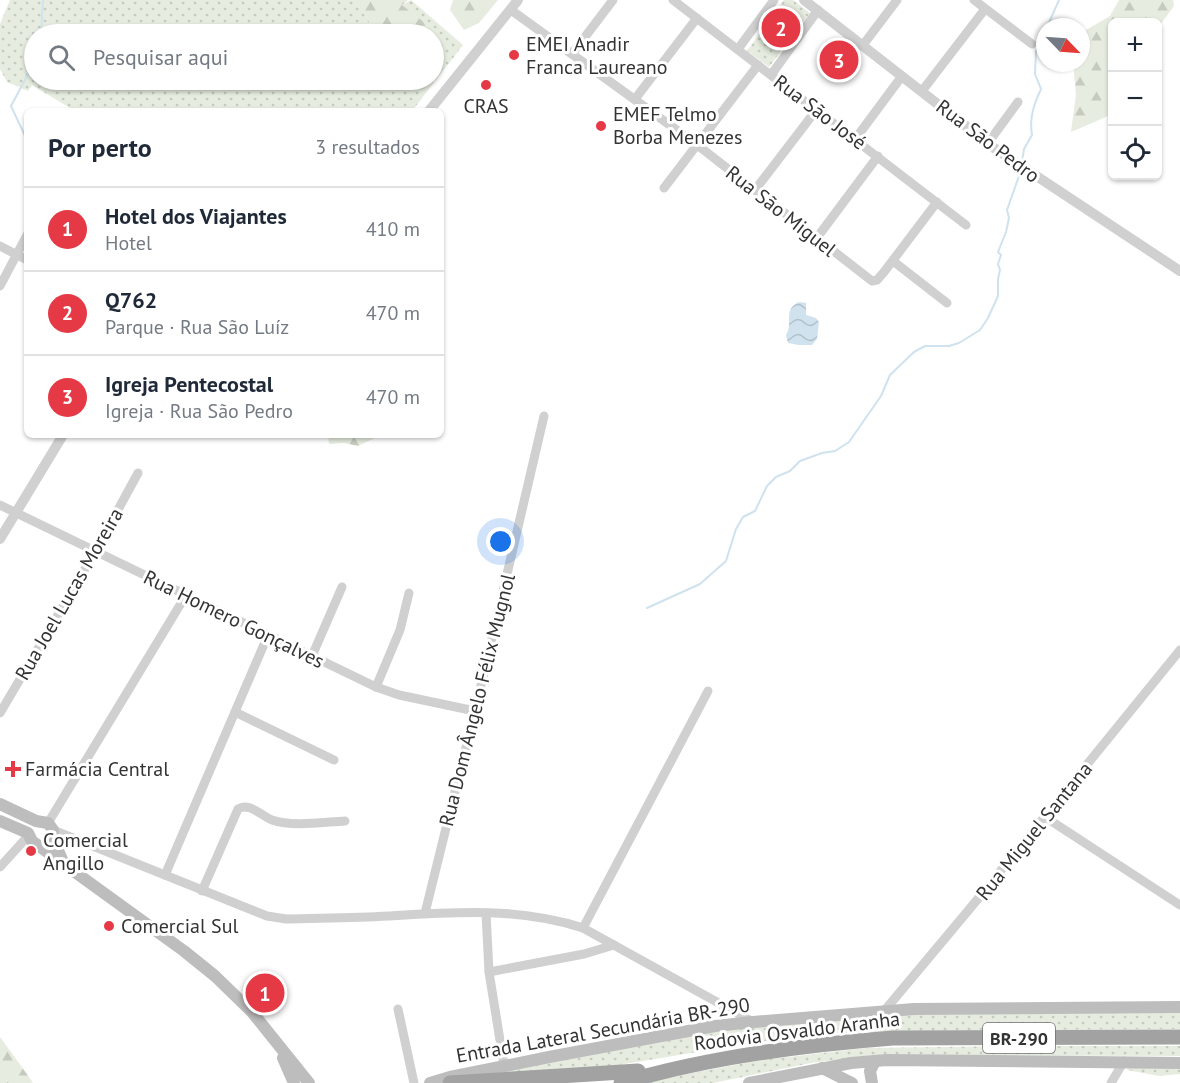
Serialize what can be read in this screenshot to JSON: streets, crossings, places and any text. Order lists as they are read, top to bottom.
{
  "streets": {
    "highway": ["Rodovia Osvaldo Aranha", "BR-290"],
    "main road": ["Entrada Lateral Secundária BR-290"],
    "street": [
      "Rua São José",
      "Rua São Pedro",
      "Rua São Miguel",
      "Rua Joel Lucas Moreira",
      "Rua Homero Gonçalves",
      "Rua Dom Ângelo Félix Mugnol",
      "Rua Miguel Santana"
    ]
  },
  "crossings": [
    ["Rua Joel Lucas Moreira", "Rua Homero Gonçalves"],
    ["Rua Homero Gonçalves", "Rua Dom Ângelo Félix Mugnol"],
    ["Rua Miguel Santana", "Entrada Lateral Secundária BR-290"]
  ],
  "places": {
    "other": [
      "EMEI Anadir Franca Laureano",
      "CRAS",
      "EMEF Telmo Borba Menezes",
      "Comercial Angillo",
      "Comercial Sul"
    ],
    "health": ["Farmácia Central"]
  },
  "north": "bottom right",
  "page": {
    "pins": ["2", "3", "1"],
    "map_buttons": ["+", "−"],
    "search": "Pesquisar aqui",
    "heading": ["Por perto", "3 resultados"],
    "list": [
      {
        "mark": "1",
        "name": "Hotel dos Viajantes",
        "note": "Hotel",
        "value": "410 m"
      },
      {
        "mark": "2",
        "name": "Q762",
        "note": "Parque · Rua São Luíz",
        "value": "470 m"
      },
      {
        "mark": "3",
        "name": "Igreja Pentecostal",
        "note": "Igreja · Rua São Pedro",
        "value": "470 m"
      }
    ]
  }
}
